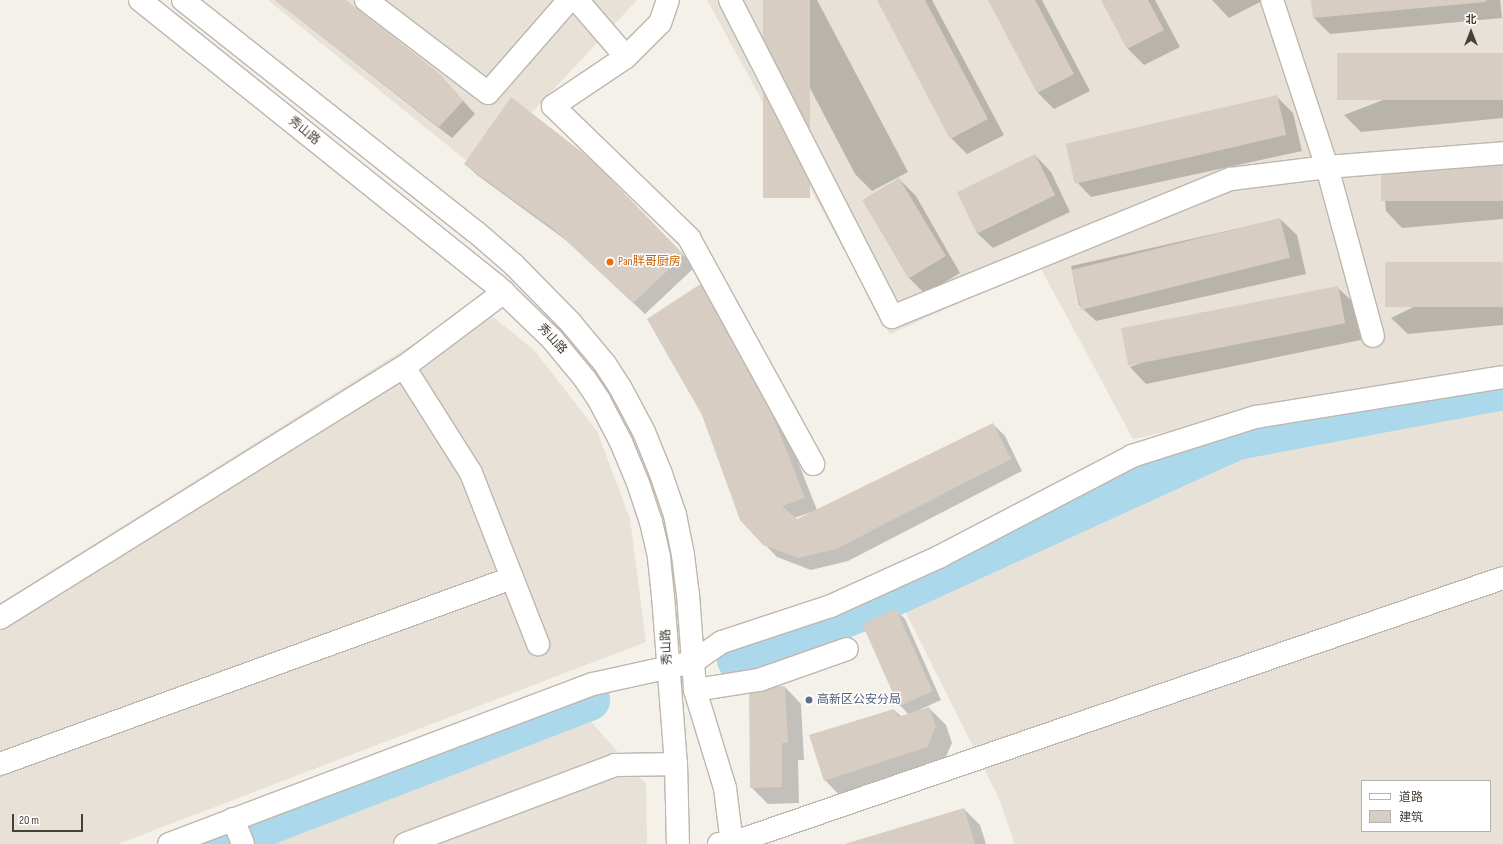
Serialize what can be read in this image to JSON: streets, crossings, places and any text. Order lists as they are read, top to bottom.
{
  "streets": {
    "street": ["秀山路"]
  },
  "places": ["Pan胖哥厨房", "高新区公安分局"],
  "legend": ["道路", "建筑"],
  "scale_bar": "20 m",
  "north": "top"
}
